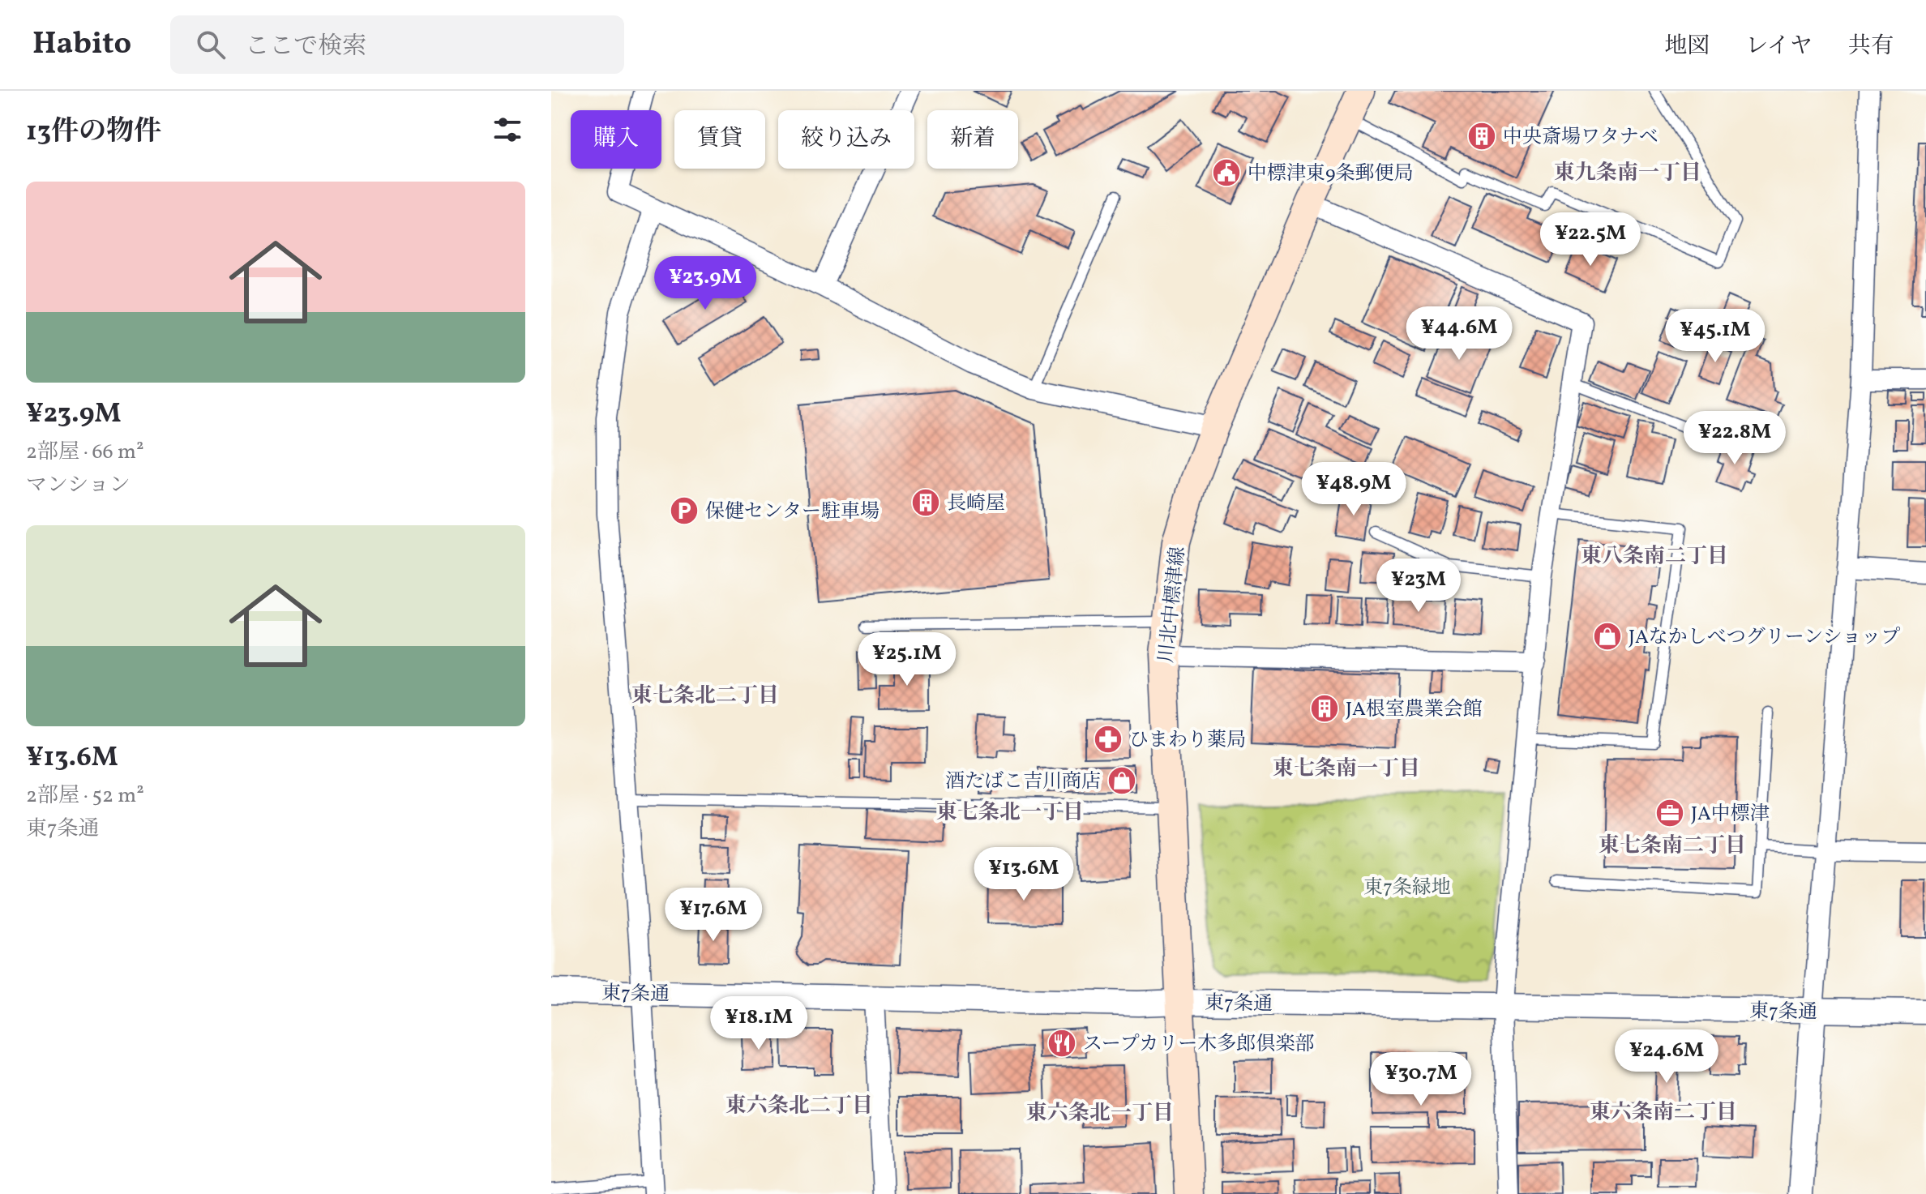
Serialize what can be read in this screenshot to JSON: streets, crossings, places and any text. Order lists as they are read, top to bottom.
{
  "streets": {
    "main road": ["川北中標津線"],
    "street": ["東7条通"]
  },
  "crossings": [
    ["川北中標津線", "東7条通"]
  ],
  "districts": [
    "東九条南一丁目",
    "東八条南二丁目",
    "東七条北二丁目",
    "東七条南一丁目",
    "東七条北一丁目",
    "東七条南二丁目",
    "東六条北二丁目",
    "東六条南二丁目",
    "東六条北一丁目"
  ],
  "parks": ["東7条緑地"],
  "places": {
    "building": ["中央斎場ワタナベ", "長崎屋", "JA根室農業会館"],
    "public building": ["中標津東9条郵便局"],
    "parking": ["保健センター駐車場"],
    "shop": ["JAなかしべつグリーンショップ", "酒たばこ吉川商店"],
    "pharmacy": ["ひまわり薬局"],
    "office": ["JA中標津"],
    "restaurant": ["スープカリー木多郎倶楽部"]
  },
  "page": {
    "header": "Habito",
    "search": "ここで検索",
    "nav": ["地図", "レイヤ", "共有"],
    "heading": "13件の物件",
    "chip": [
      "購入",
      "賃貸",
      "絞り込み",
      "新着"
    ],
    "list": [
      {
        "name": "¥23.9M",
        "note": "2部屋 · 66 m² · マンション"
      },
      {
        "name": "¥13.6M",
        "note": "2部屋 · 52 m² · 東7条通"
      }
    ],
    "price": [
      "¥22.5M",
      "¥23.9M",
      "¥44.6M",
      "¥45.1M",
      "¥22.8M",
      "¥48.9M",
      "¥23M",
      "¥25.1M",
      "¥13.6M",
      "¥17.6M",
      "¥18.1M",
      "¥24.6M",
      "¥30.7M"
    ]
  }
}
